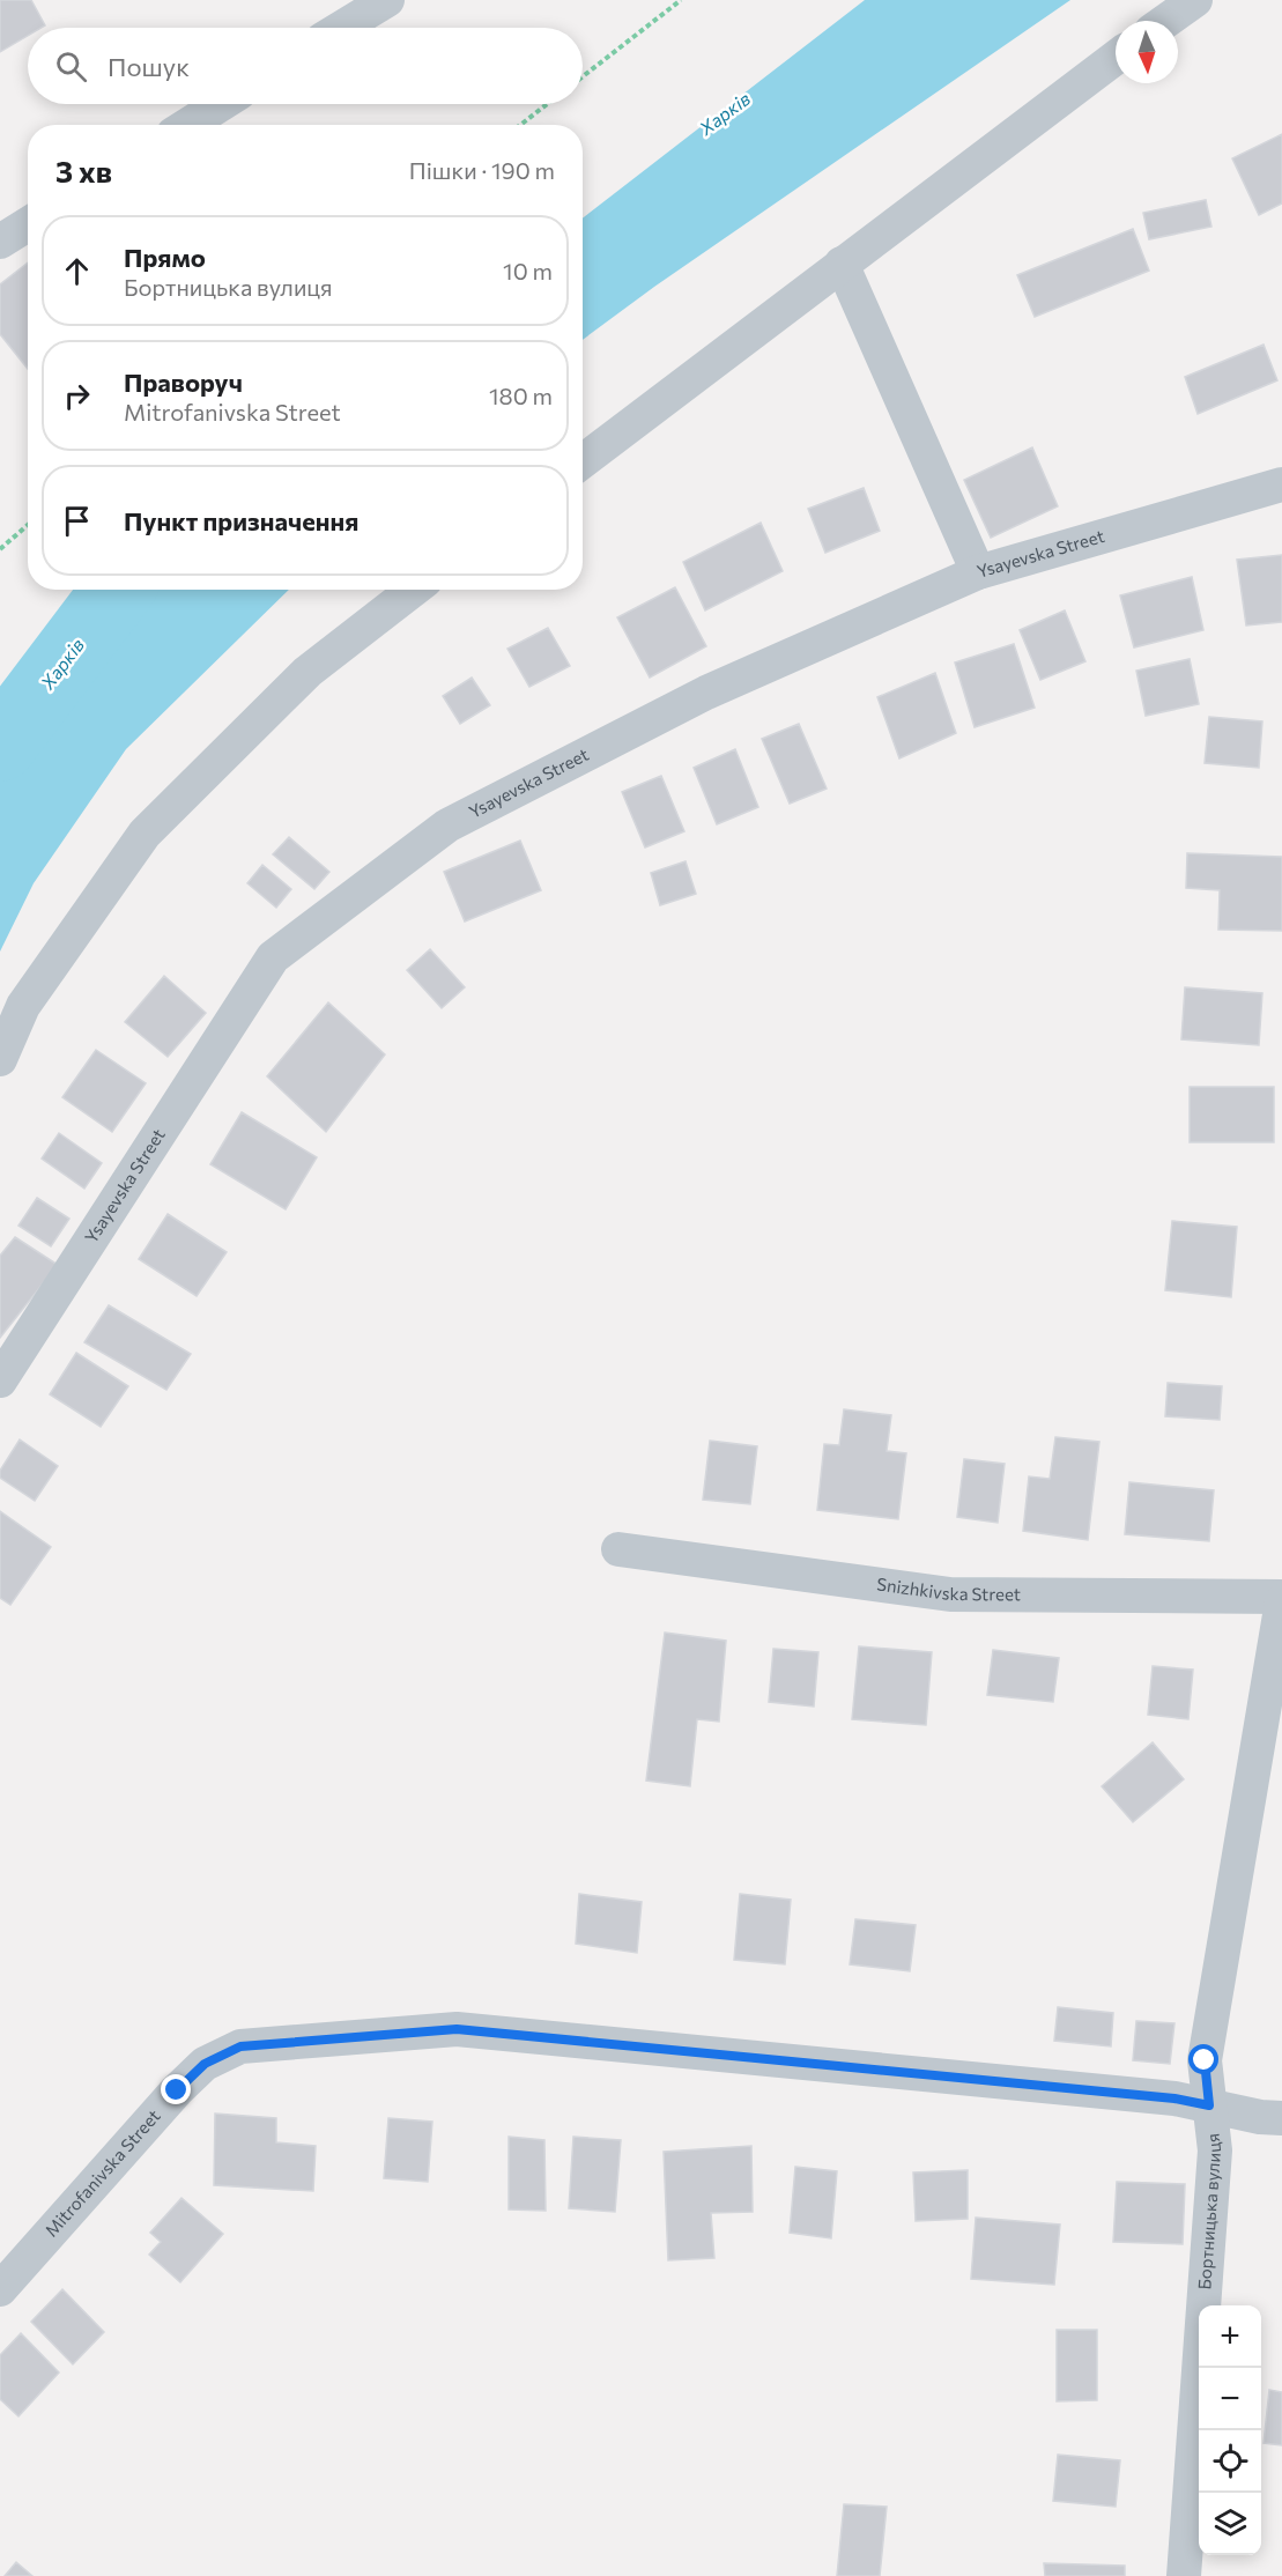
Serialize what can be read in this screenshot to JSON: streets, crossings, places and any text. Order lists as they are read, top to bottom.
{
  "streets": {
    "street": [
      "Ysayevska Street",
      "Snizhkivska Street",
      "Mitrofanivska Street",
      "Бортницька вулиця"
    ]
  },
  "crossings": [
    ["Snizhkivska Street", "Бортницька вулиця"],
    ["Mitrofanivska Street", "Бортницька вулиця"]
  ],
  "water": ["Харків"],
  "north": "bottom",
  "page": {
    "search": "Пошук",
    "heading": ["3 хв", "Пішки · 190 m"],
    "list": [
      ["Прямо", "Бортницька вулиця", "10 m"],
      ["Праворуч", "Mitrofanivska Street", "180 m"],
      "Пункт призначення"
    ],
    "map_buttons": ["+", "−"]
  }
}
